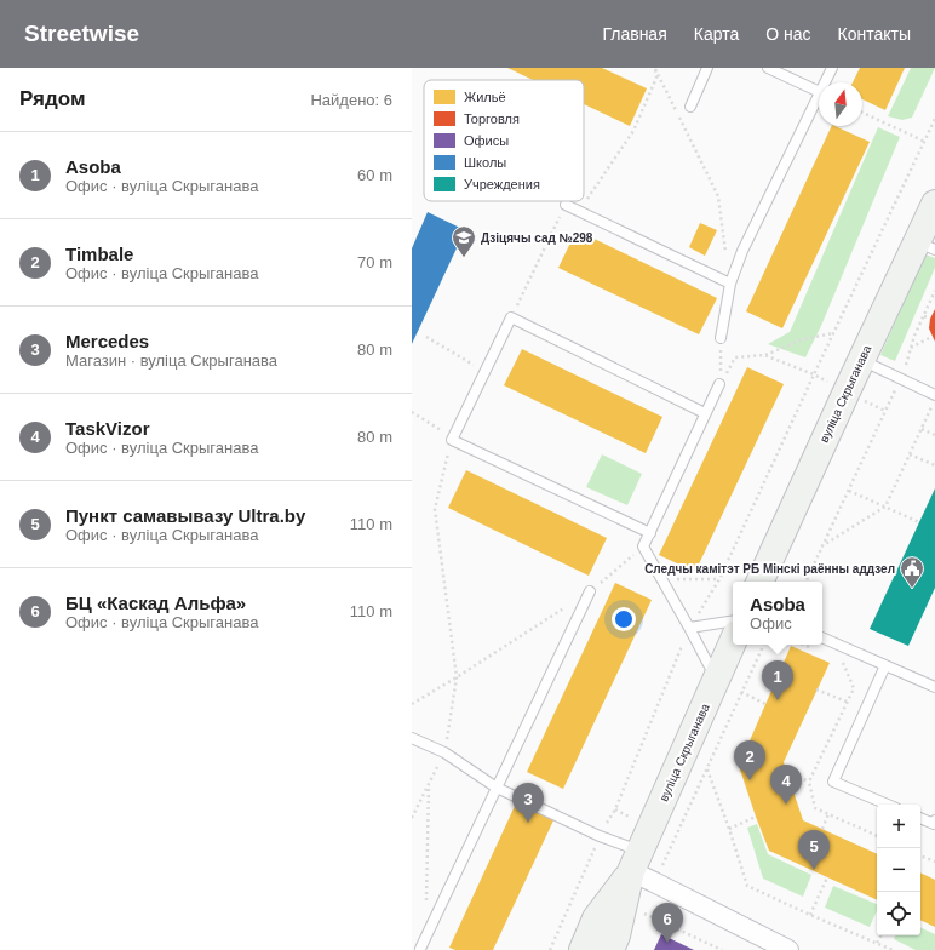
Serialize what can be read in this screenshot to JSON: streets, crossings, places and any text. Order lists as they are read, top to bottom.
{
  "streets": {
    "street": ["вуліца Скрыганава"]
  },
  "places": {
    "school or university": ["Дзіцячы сад №298"],
    "public building": ["Следчы камітэт РБ Мінскі раённы аддзел"]
  },
  "legend": [
    "Жильё",
    "Торговля",
    "Офисы",
    "Школы",
    "Учреждения"
  ],
  "north": "top",
  "page": {
    "header": "Streetwise",
    "nav": [
      "Главная",
      "Карта",
      "О нас",
      "Контакты"
    ],
    "heading": ["Рядом", "Найдено: 6"],
    "list": [
      {
        "mark": "1",
        "name": "Asoba",
        "note": "Офис · вуліца Скрыганава",
        "value": "60 m"
      },
      {
        "mark": "2",
        "name": "Timbale",
        "note": "Офис · вуліца Скрыганава",
        "value": "70 m"
      },
      {
        "mark": "3",
        "name": "Mercedes",
        "note": "Магазин · вуліца Скрыганава",
        "value": "80 m"
      },
      {
        "mark": "4",
        "name": "TaskVizor",
        "note": "Офис · вуліца Скрыганава",
        "value": "80 m"
      },
      {
        "mark": "5",
        "name": "Пункт самавывазу Ultra.by",
        "note": "Офис · вуліца Скрыганава",
        "value": "110 m"
      },
      {
        "mark": "6",
        "name": "БЦ «Каскад Альфа»",
        "note": "Офис · вуліца Скрыганава",
        "value": "110 m"
      }
    ],
    "popup": ["Asoba", "Офис"],
    "pins": [
      "1",
      "2",
      "4",
      "3",
      "5",
      "6"
    ],
    "map_buttons": ["+", "−"]
  }
}
